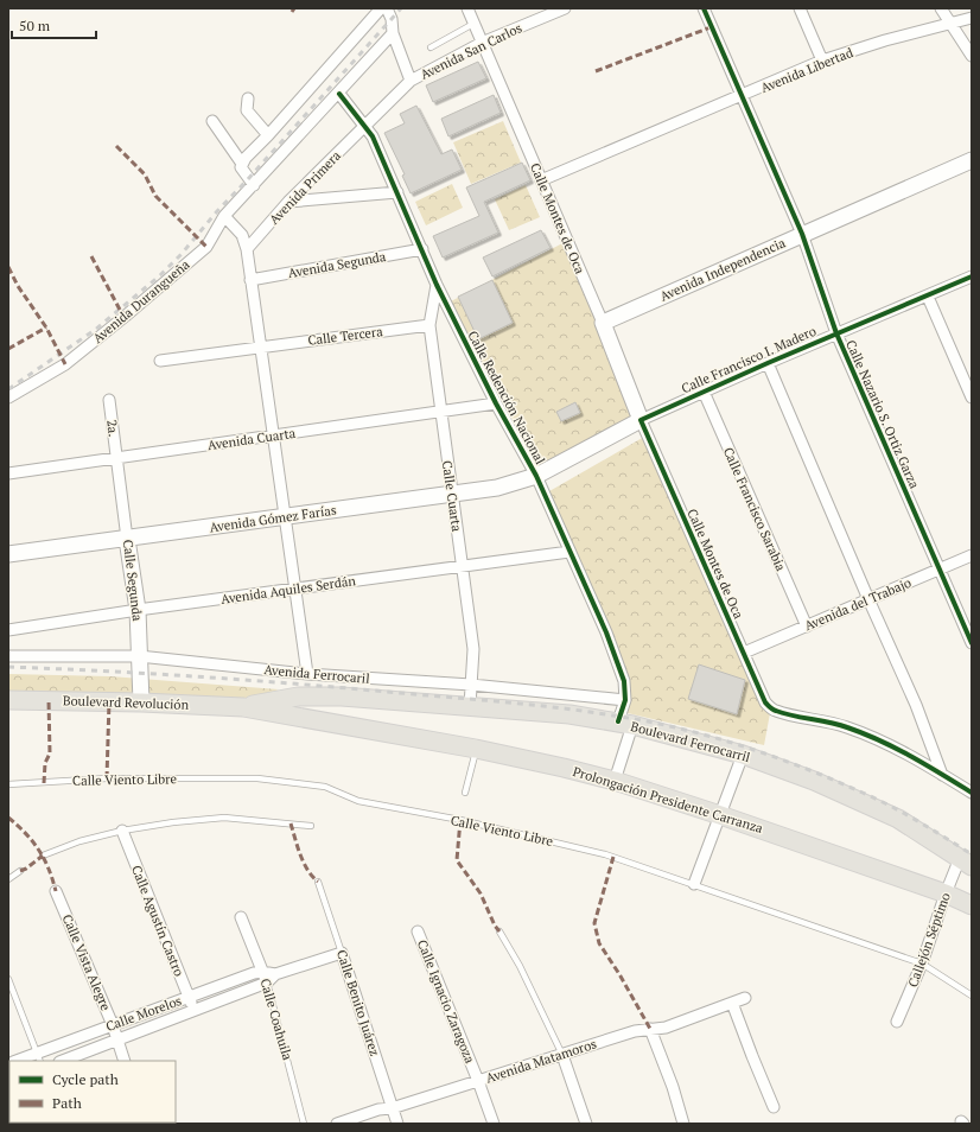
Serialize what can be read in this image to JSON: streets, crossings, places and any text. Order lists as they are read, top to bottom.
{
  "streets": {
    "main road": [
      "Calle Montes de Oca",
      "Avenida Independencia",
      "Calle Francisco I. Madero",
      "Avenida Gómez Farías",
      "Calle Segunda",
      "Boulevard Revolución",
      "Boulevard Ferrocarril",
      "Prolongación Presidente Carranza"
    ],
    "street": [
      "Avenida San Carlos",
      "Avenida Libertad",
      "Avenida Primera",
      "Avenida Segunda",
      "Avenida Durangueña",
      "Calle Tercera",
      "Calle Redención Nacional",
      "Calle Nazario S. Ortiz Garza",
      "2a.",
      "Avenida Cuarta",
      "Calle Cuarta",
      "Calle Francisco Sarabia",
      "Avenida Aquiles Serdán",
      "Avenida del Trabajo",
      "Avenida Ferrocaril",
      "Calle Agustín Castro",
      "Callejón Séptimo",
      "Calle Vista Alegre",
      "Calle Ignacio Zaragoza",
      "Calle Benito Juárez",
      "Calle Morelos",
      "Calle Coahuila",
      "Avenida Matamoros"
    ],
    "lane": ["Calle Viento Libre"]
  },
  "crossings": [
    ["Avenida San Carlos", "Avenida Primera"],
    ["Avenida San Carlos", "Calle Montes de Oca"],
    ["Avenida San Carlos", "Calle Redención Nacional"],
    ["Avenida Libertad", "Calle Montes de Oca"],
    ["Avenida Libertad", "Calle Nazario S. Ortiz Garza"],
    ["Avenida Primera", "Calle Redención Nacional"],
    ["Calle Montes de Oca", "Avenida Independencia"],
    ["Calle Montes de Oca", "Calle Francisco I. Madero"],
    ["Calle Montes de Oca", "Avenida del Trabajo"],
    ["Avenida Segunda", "Calle Redención Nacional"],
    ["Avenida Independencia", "Calle Nazario S. Ortiz Garza"],
    ["Avenida Durangueña", "Calle Redención Nacional"],
    ["Calle Tercera", "Calle Cuarta"],
    ["Calle Francisco I. Madero", "Calle Redención Nacional"],
    ["Calle Francisco I. Madero", "Calle Nazario S. Ortiz Garza"],
    ["Calle Francisco I. Madero", "Calle Francisco Sarabia"],
    ["Calle Francisco I. Madero", "Avenida Gómez Farías"],
    ["Calle Francisco I. Madero", "Avenida del Trabajo"],
    ["Calle Redención Nacional", "Avenida Cuarta"],
    ["Calle Redención Nacional", "Calle Cuarta"],
    ["Calle Redención Nacional", "Avenida Gómez Farías"],
    ["Calle Redención Nacional", "Avenida Aquiles Serdán"],
    ["Calle Redención Nacional", "Avenida Ferrocaril"],
    ["Calle Redención Nacional", "Boulevard Ferrocarril"],
    ["Calle Redención Nacional", "Prolongación Presidente Carranza"],
    ["Calle Nazario S. Ortiz Garza", "Avenida del Trabajo"],
    ["2a.", "Avenida Cuarta"],
    ["2a.", "Calle Segunda"],
    ["Avenida Cuarta", "Calle Cuarta"],
    ["Avenida Cuarta", "Calle Segunda"],
    ["Calle Cuarta", "Avenida Gómez Farías"],
    ["Calle Cuarta", "Avenida Aquiles Serdán"],
    ["Calle Cuarta", "Avenida Ferrocaril"],
    ["Calle Cuarta", "Boulevard Ferrocarril"],
    ["Calle Francisco Sarabia", "Avenida del Trabajo"],
    ["Avenida Gómez Farías", "Calle Segunda"],
    ["Calle Segunda", "Avenida Aquiles Serdán"],
    ["Calle Segunda", "Avenida Ferrocaril"],
    ["Calle Segunda", "Boulevard Revolución"],
    ["Boulevard Revolución", "Boulevard Ferrocarril"],
    ["Boulevard Revolución", "Prolongación Presidente Carranza"],
    ["Boulevard Ferrocarril", "Prolongación Presidente Carranza"],
    ["Boulevard Ferrocarril", "Callejón Séptimo"],
    ["Calle Viento Libre", "Callejón Séptimo"],
    ["Prolongación Presidente Carranza", "Callejón Séptimo"],
    ["Calle Agustín Castro", "Calle Morelos"],
    ["Calle Vista Alegre", "Calle Morelos"],
    ["Calle Ignacio Zaragoza", "Avenida Matamoros"],
    ["Calle Benito Juárez", "Calle Morelos"],
    ["Calle Benito Juárez", "Avenida Matamoros"],
    ["Calle Morelos", "Calle Coahuila"]
  ],
  "legend": ["Cycle path", "Path"],
  "scale_bar": "50 m"
}
